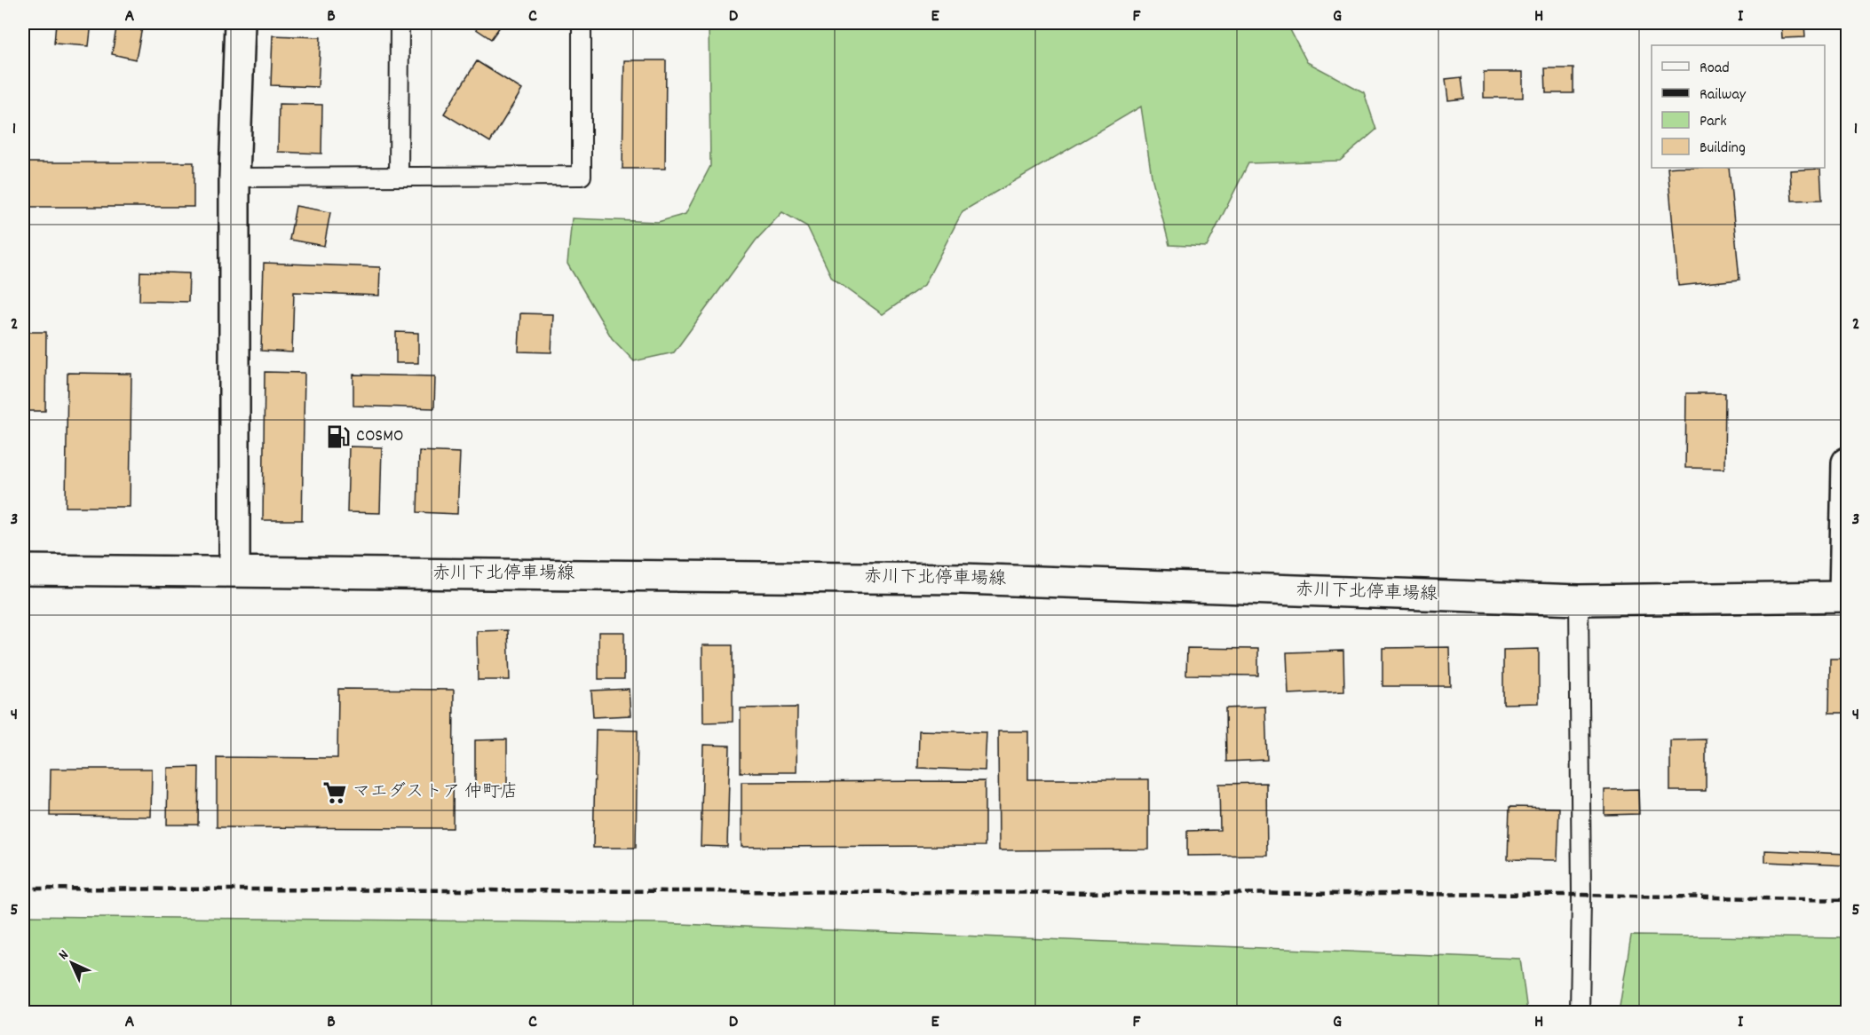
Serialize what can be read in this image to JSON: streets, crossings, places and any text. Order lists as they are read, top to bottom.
{
  "streets": {
    "main road": ["赤川下北停車場線"]
  },
  "places": {
    "fuel station": ["COSMO"],
    "supermarket": ["マエダストア 仲町店"]
  },
  "legend": [
    "Road",
    "Railway",
    "Park",
    "Building"
  ],
  "north": "top left",
  "grid": {
    "columns": [
      "A",
      "B",
      "C",
      "D",
      "E",
      "F",
      "G",
      "H",
      "I"
    ],
    "rows": [
      "1",
      "2",
      "3",
      "4",
      "5"
    ]
  }
}
